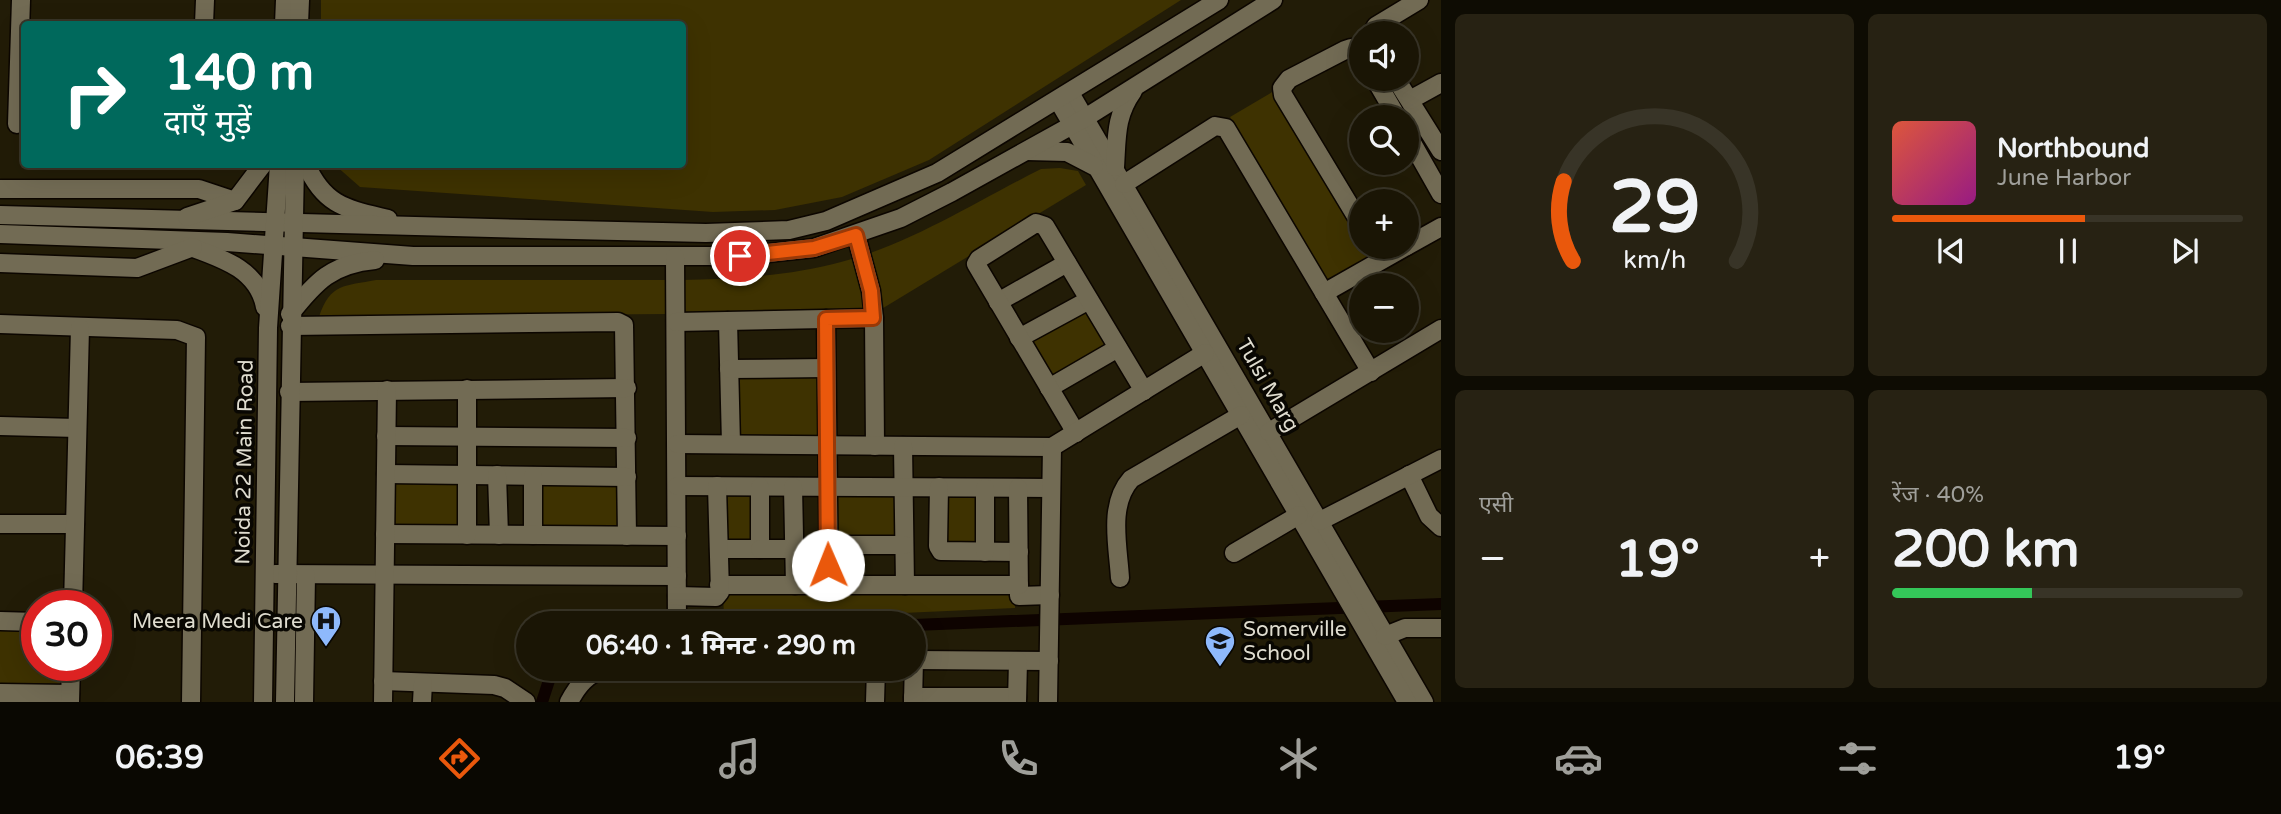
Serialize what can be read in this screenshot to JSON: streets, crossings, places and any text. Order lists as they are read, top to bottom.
{
  "streets": {
    "street": ["Tulsi Marg", "Noida 22 Main Road"]
  },
  "places": {
    "hospital": ["Meera Medi Care"],
    "school or university": ["Somerville School"]
  },
  "page": {
    "map_buttons": ["+", "−"],
    "turn": ["140 m", "दाएँ मुड़ें"],
    "song": ["Northbound", "June Harbor"],
    "tile": [
      "एसी",
      ["रेंज · 40%", "200 km"]
    ],
    "heat": ["−", "19°", "+"],
    "limit": "30",
    "trip": "06:40 · 1 मिनट · 290 m",
    "tabs": ["06:39", "19°"],
    "gauge": ["29", "km/h"]
  }
}
